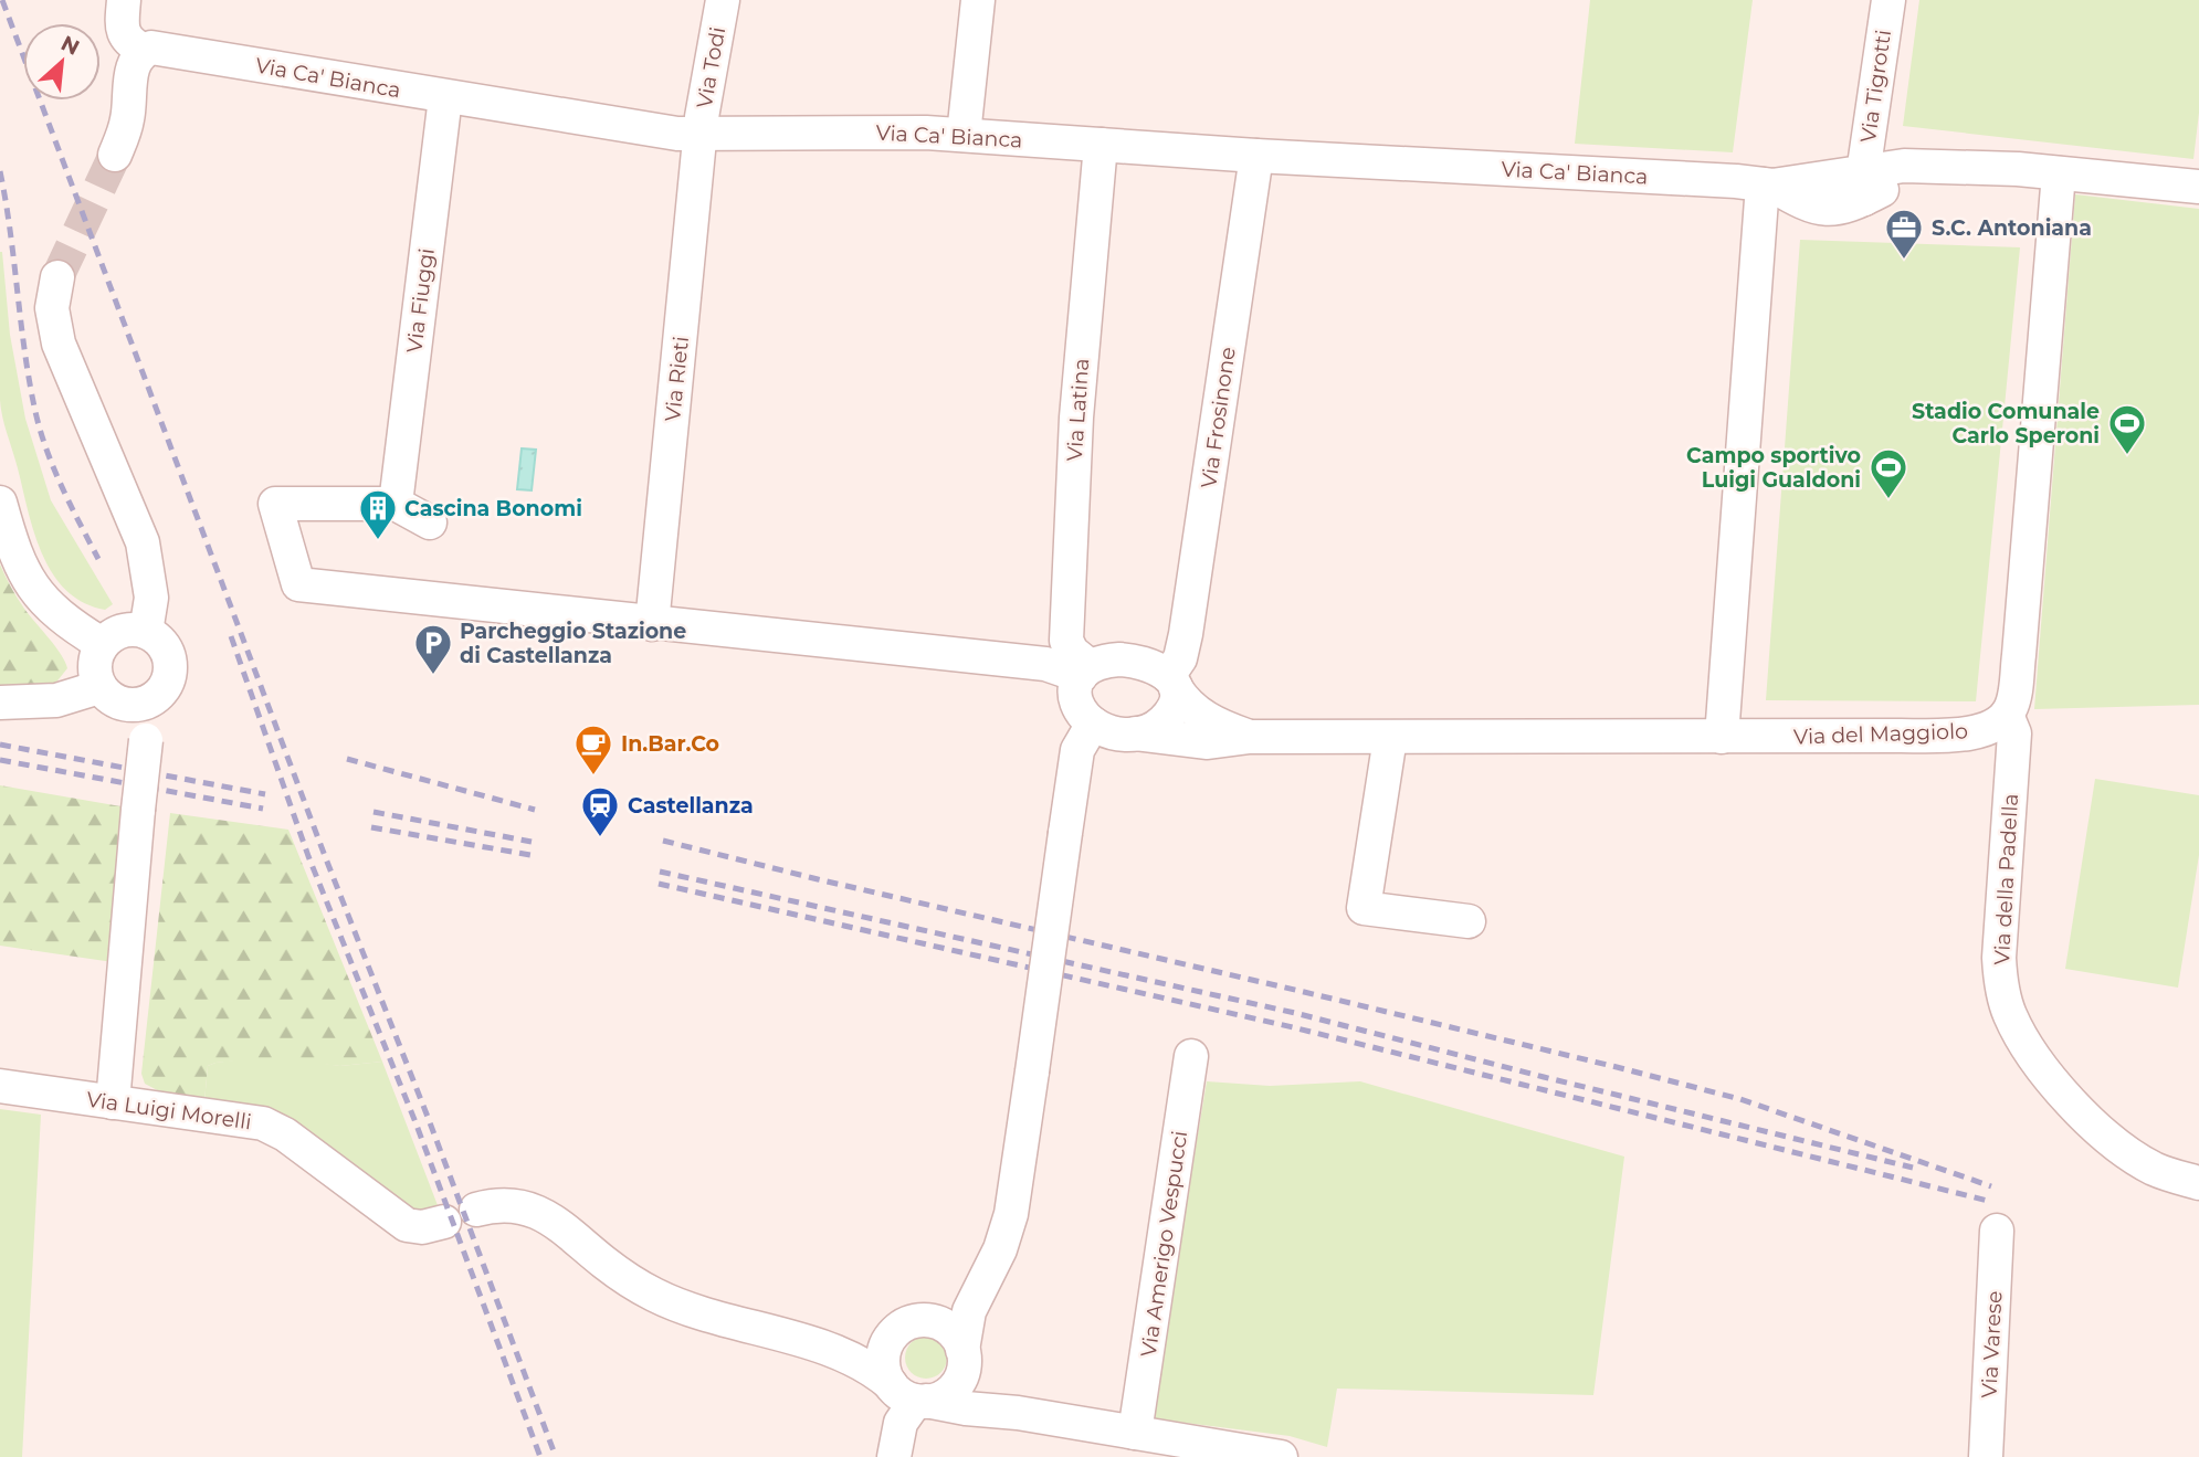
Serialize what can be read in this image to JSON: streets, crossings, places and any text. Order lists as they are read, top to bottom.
{
  "streets": {
    "street": [
      "Via Todi",
      "Via Ca' Bianca",
      "Via Tigrotti",
      "Via Fiuggi",
      "Via Rieti",
      "Via Latina",
      "Via Frosinone",
      "Via del Maggiolo",
      "Via della Padella",
      "Via Luigi Morelli",
      "Via Amerigo Vespucci",
      "Via Varese"
    ]
  },
  "crossings": [
    ["Via Todi", "Via Ca' Bianca"],
    ["Via Todi", "Via Rieti"],
    ["Via Ca' Bianca", "Via Tigrotti"],
    ["Via Ca' Bianca", "Via Fiuggi"],
    ["Via Ca' Bianca", "Via Rieti"],
    ["Via Ca' Bianca", "Via Latina"],
    ["Via Ca' Bianca", "Via Frosinone"],
    ["Via Latina", "Via Frosinone"],
    ["Via Latina", "Via del Maggiolo"],
    ["Via Frosinone", "Via del Maggiolo"],
    ["Via del Maggiolo", "Via della Padella"]
  ],
  "places": {
    "office": ["S.C. Antoniana"],
    "sports": ["Stadio Comunale Carlo Speroni", "Campo sportivo Luigi Gualdoni"],
    "building": ["Cascina Bonomi"],
    "parking": ["Parcheggio Stazione di Castellanza"],
    "cafe": ["In.Bar.Co"],
    "station": ["Castellanza"]
  },
  "north": "top right"
}
